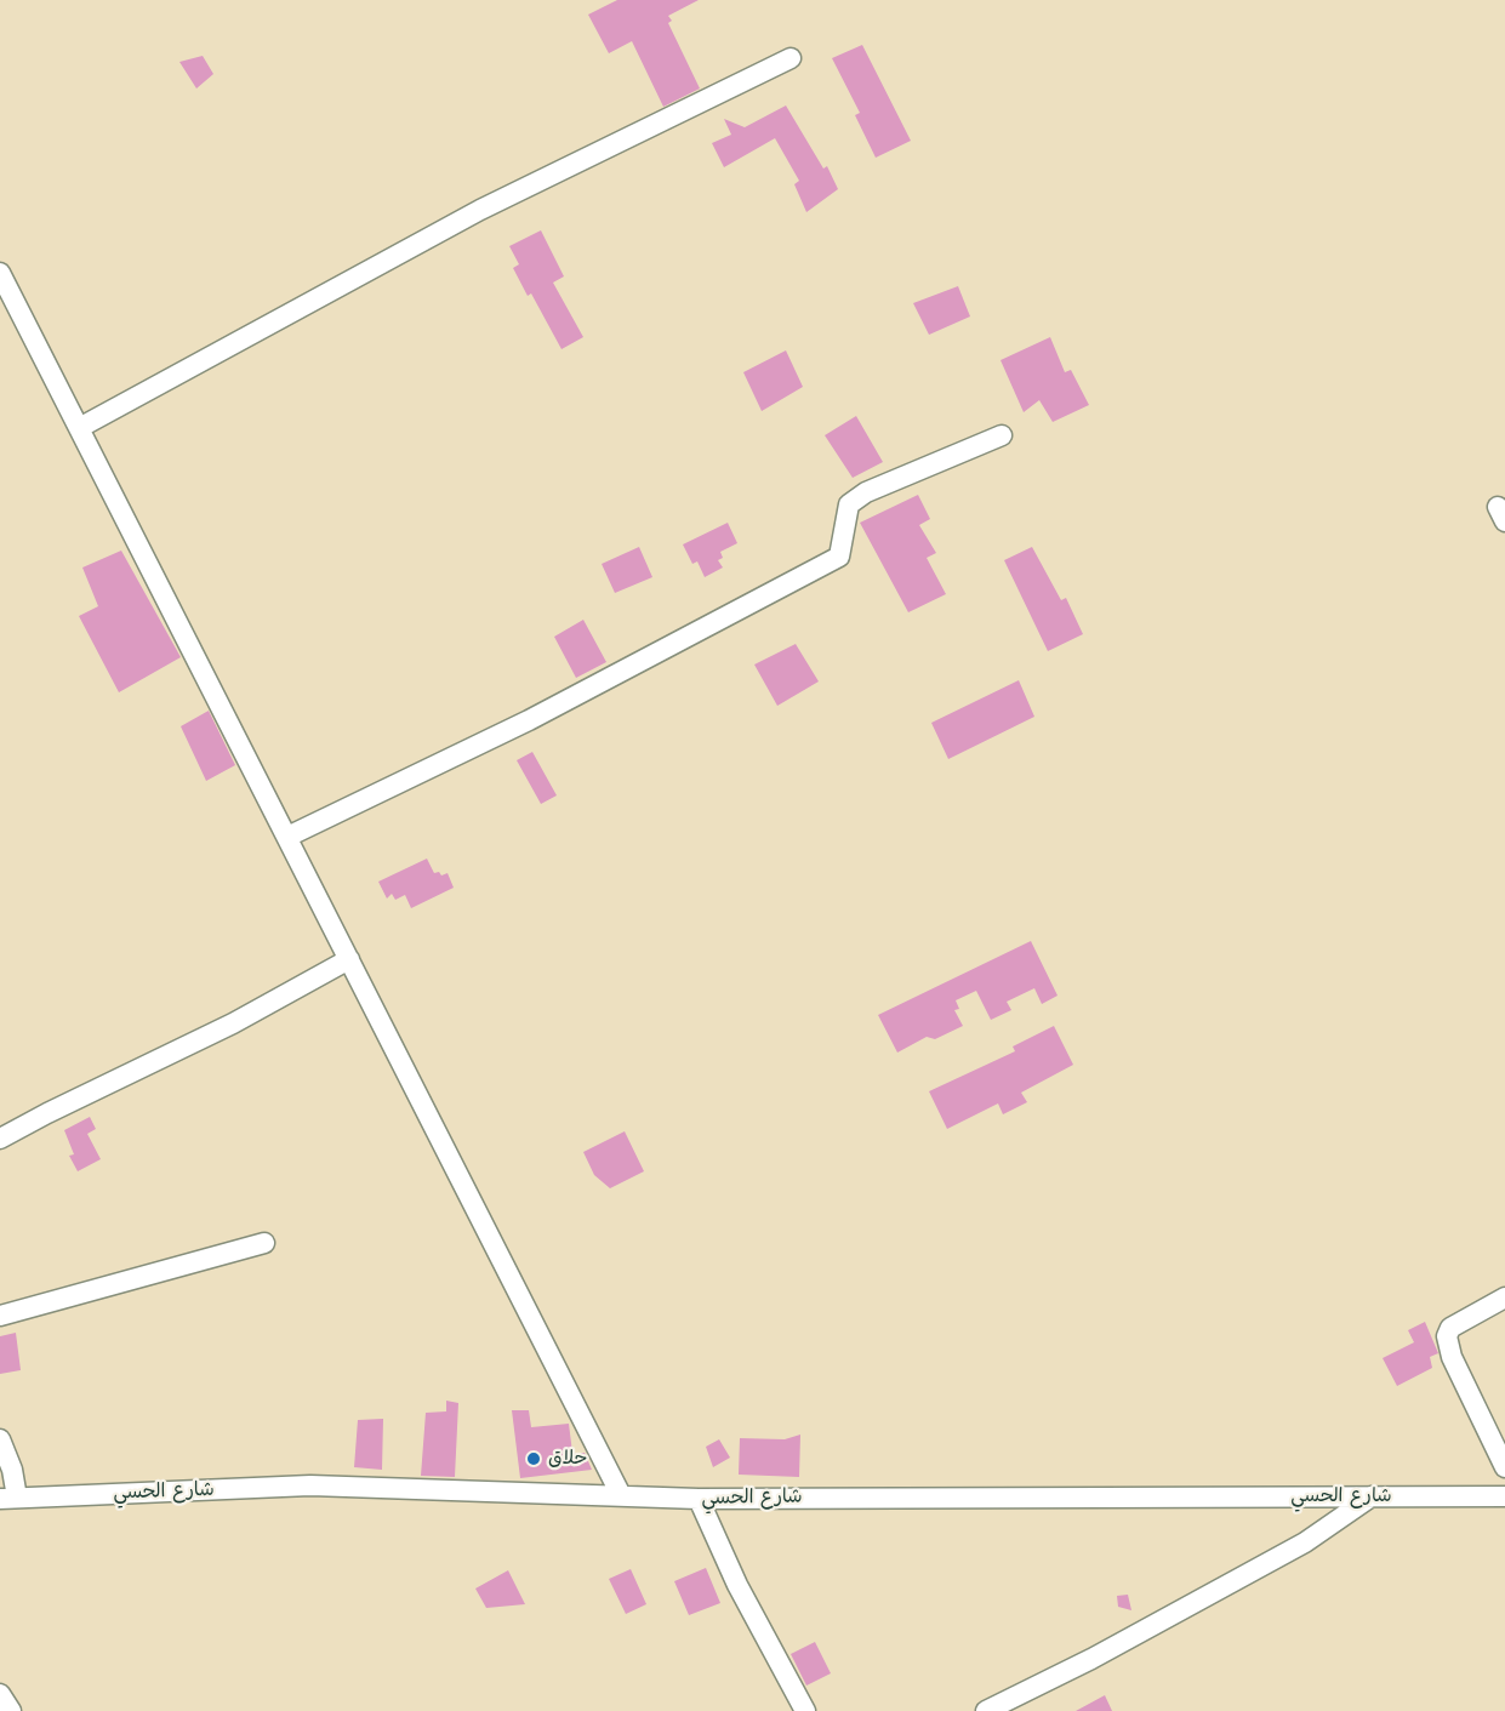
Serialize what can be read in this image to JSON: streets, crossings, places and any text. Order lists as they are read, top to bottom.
{
  "streets": {
    "street": ["شارع الحسي"]
  },
  "places": ["حلاق"]
}
